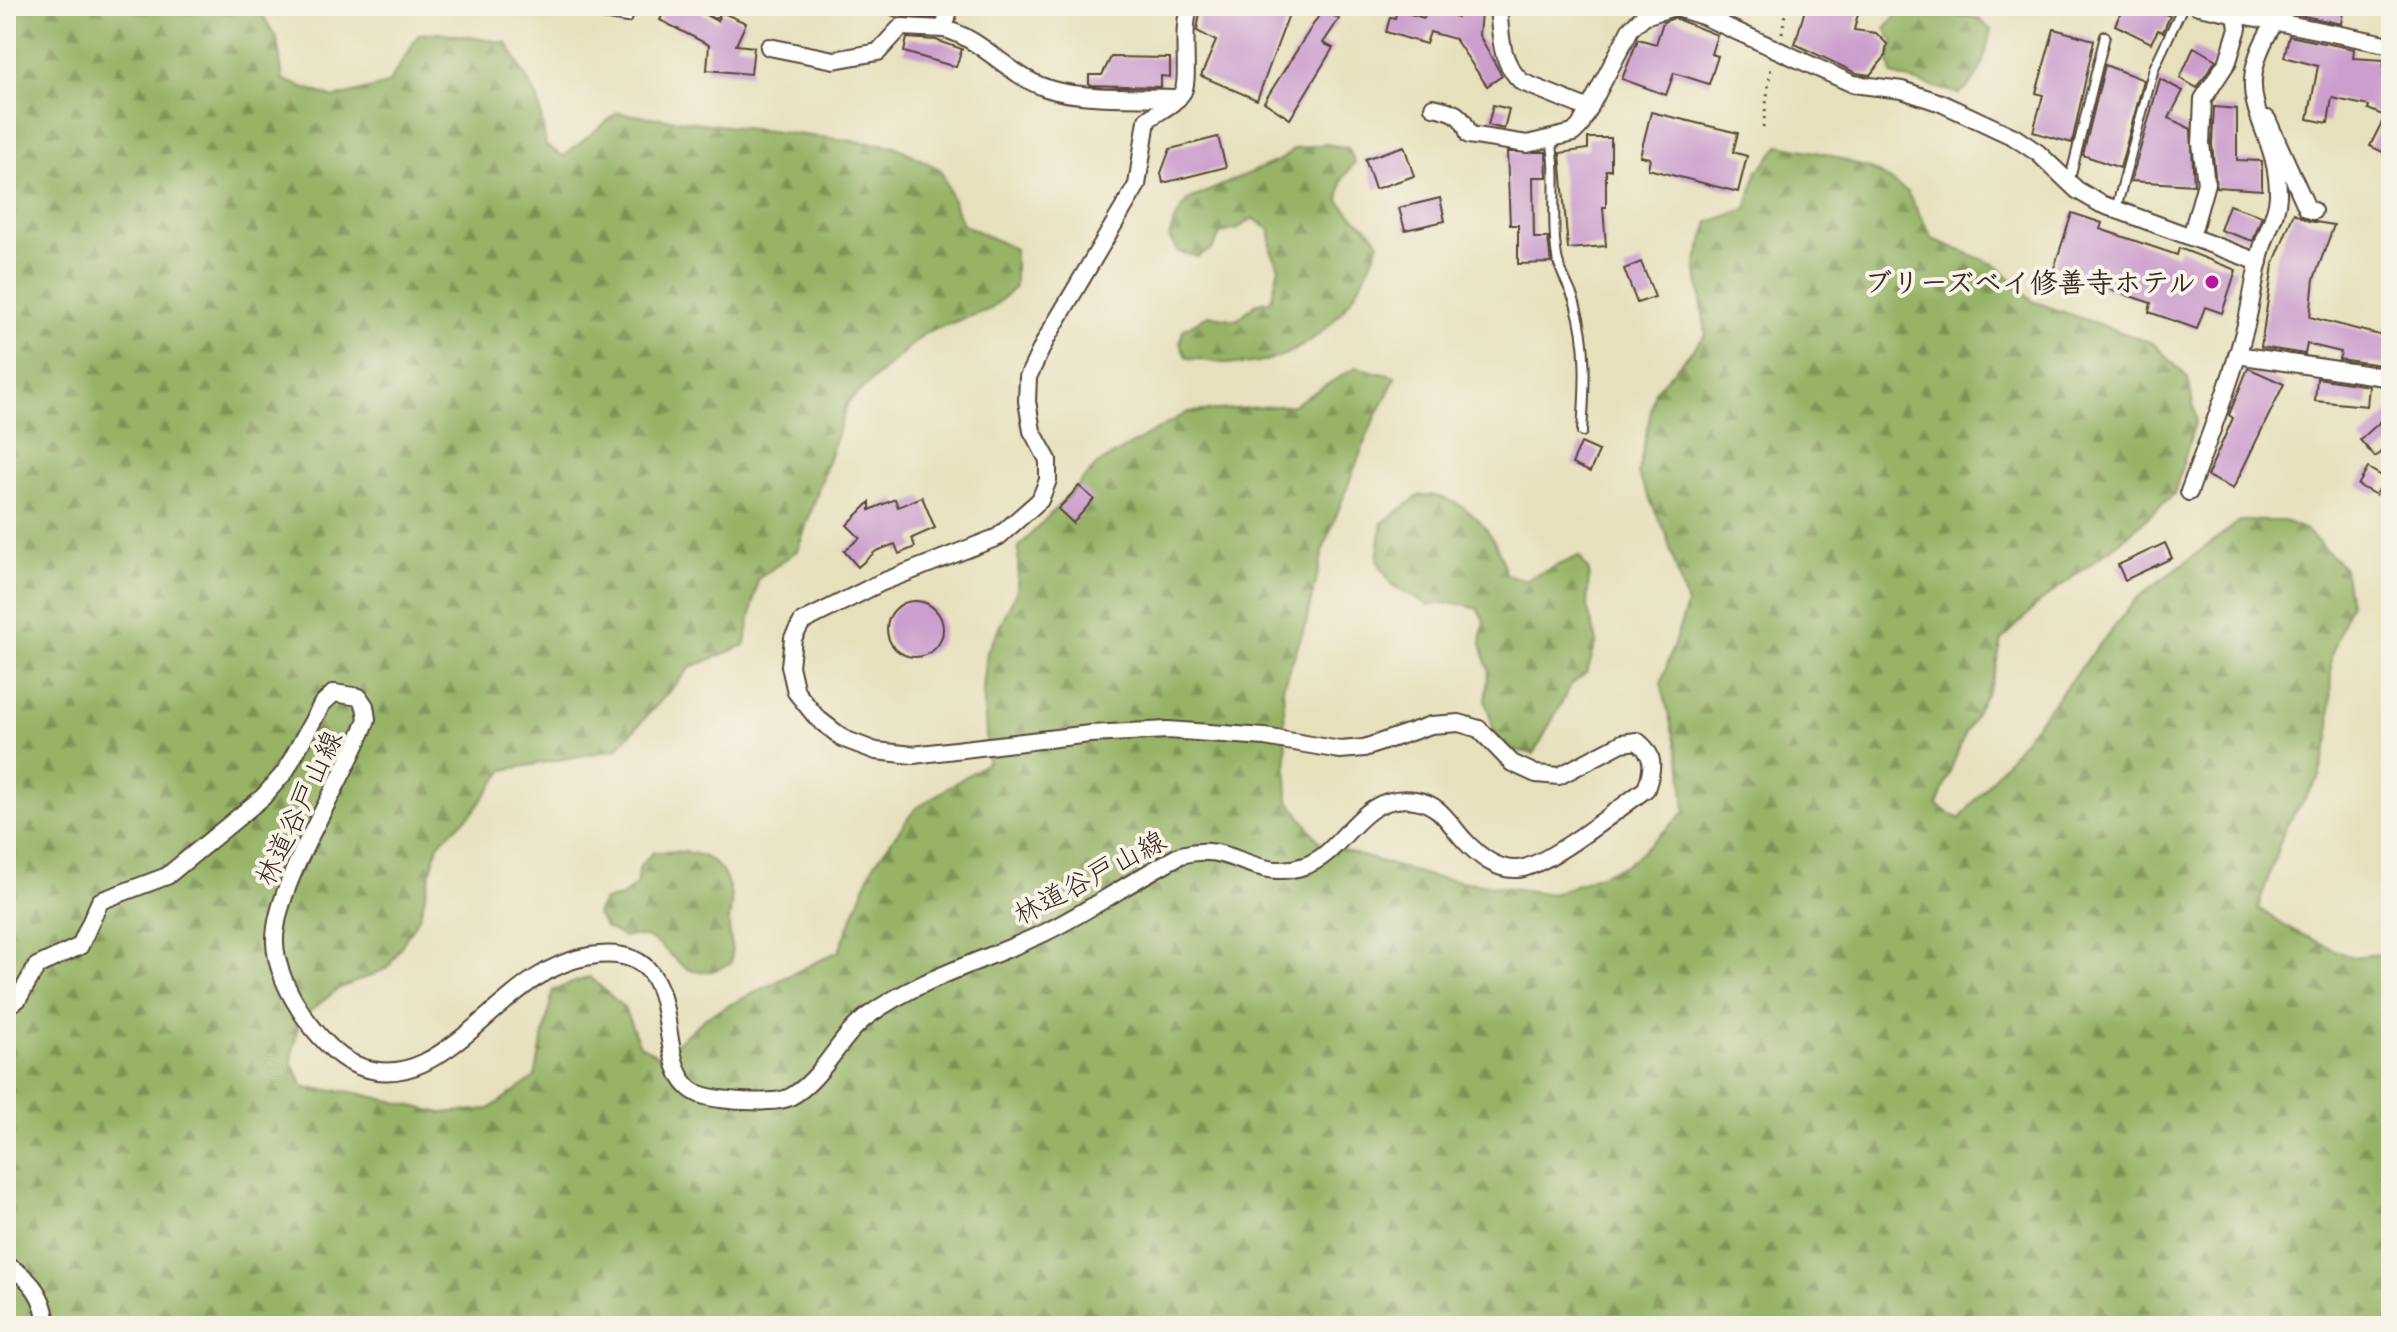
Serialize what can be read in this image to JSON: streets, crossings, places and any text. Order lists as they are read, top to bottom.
{
  "streets": {
    "street": ["林道谷戸山線"]
  },
  "places": ["ブリーズベイ修善寺ホテル"]
}
